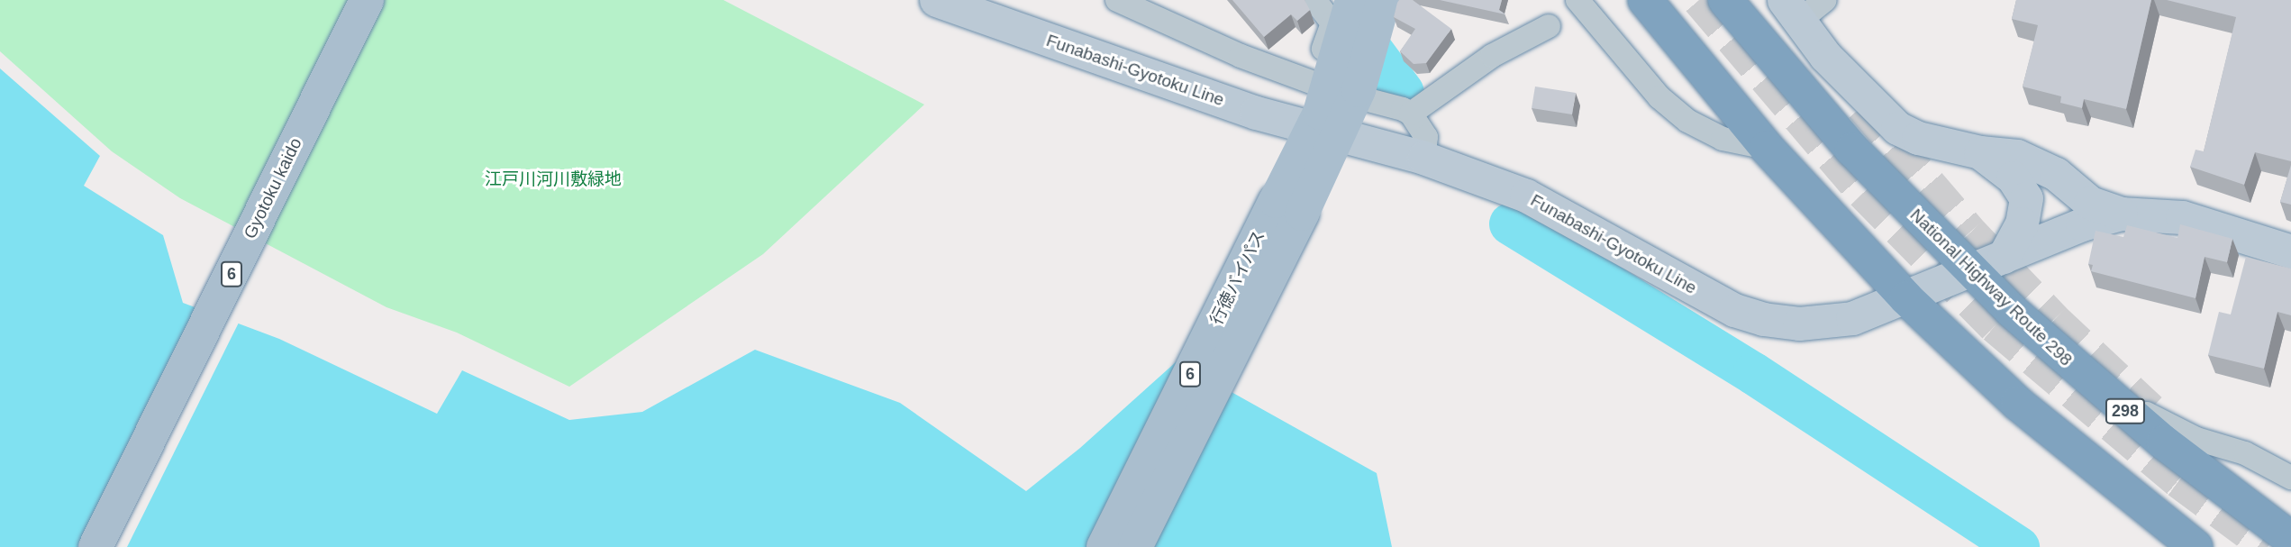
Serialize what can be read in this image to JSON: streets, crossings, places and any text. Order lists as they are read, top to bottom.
{
  "streets": {
    "highway": ["National Highway Route 298", "298"],
    "main road": [
      "Funabashi-Gyotoku Line",
      "Gyotoku kaido",
      "6",
      "行徳バイパス"
    ]
  },
  "crossings": [
    ["Funabashi-Gyotoku Line", "National Highway Route 298"]
  ],
  "parks": ["江戸川河川敷緑地"]
}
